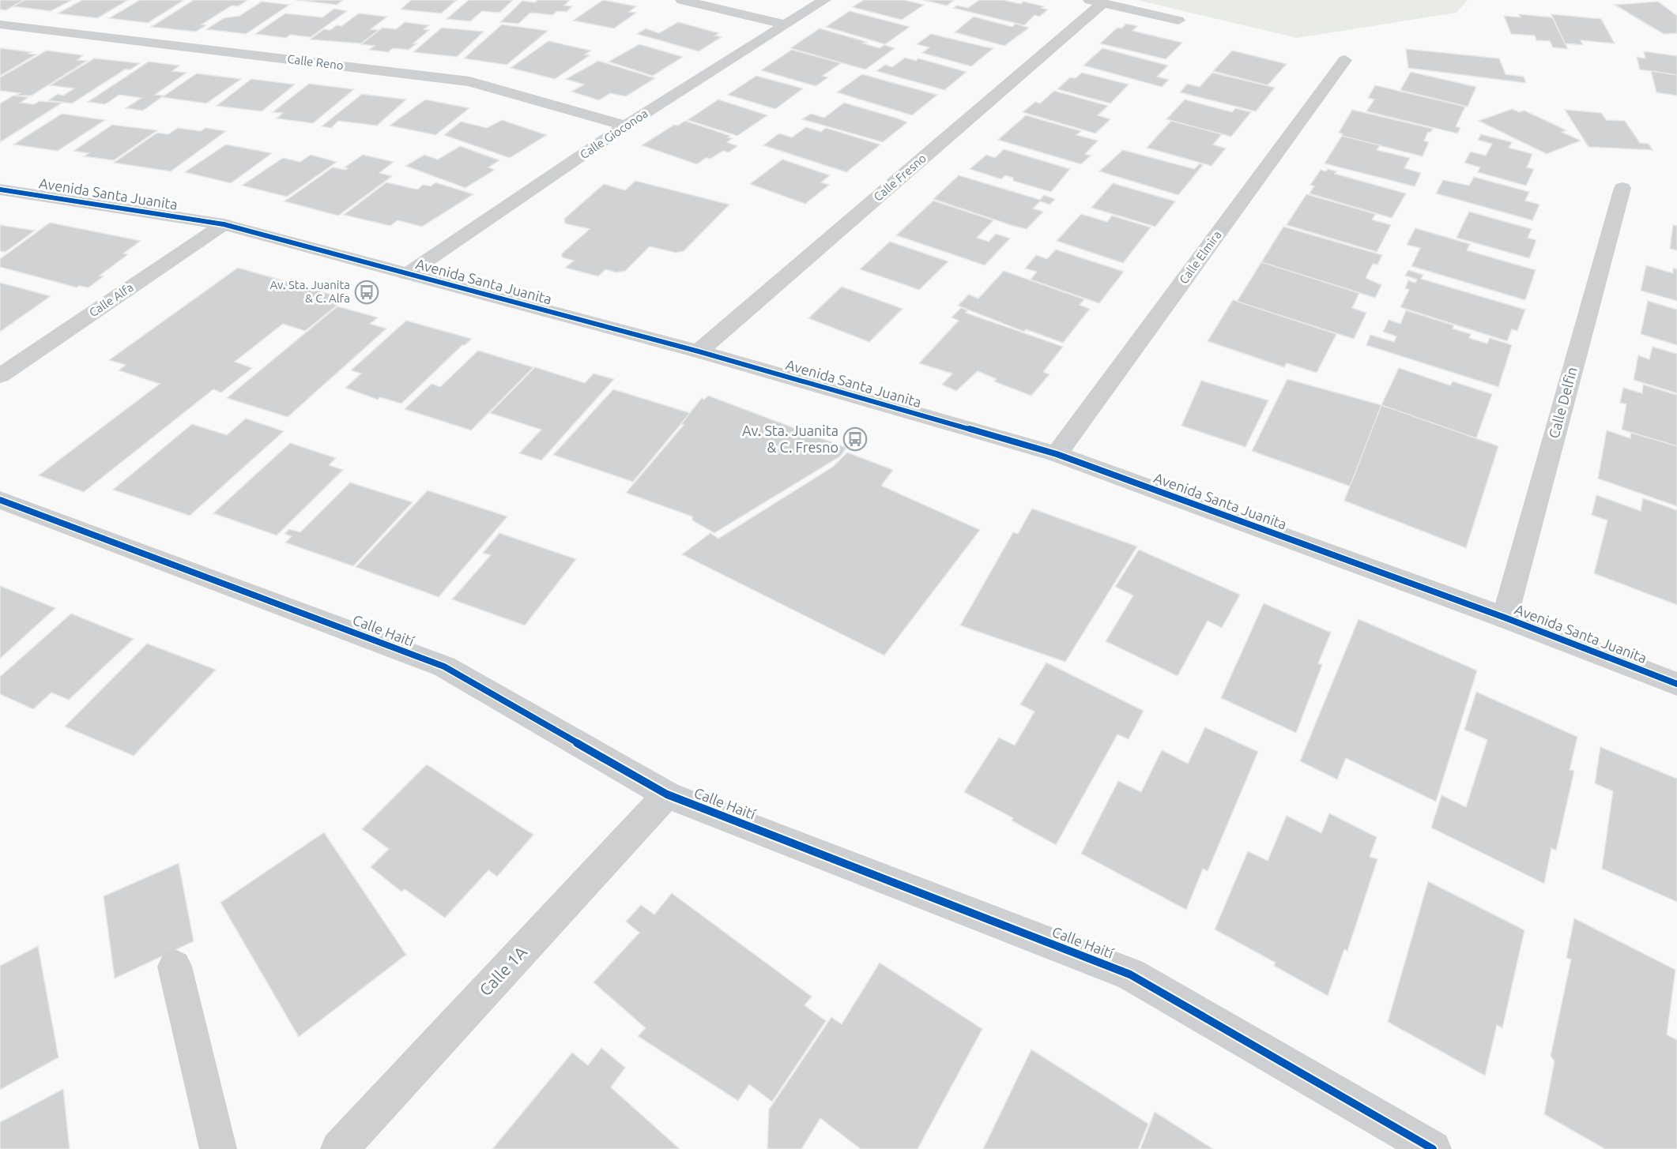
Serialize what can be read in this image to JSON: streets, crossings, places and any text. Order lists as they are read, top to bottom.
{
  "streets": {
    "street": [
      "Calle Reno",
      "Calle Gioconoa",
      "Calle Fresno",
      "Avenida Santa Juanita",
      "Calle Elmira",
      "Calle Alfa",
      "Calle Delfin",
      "Calle Haití",
      "Calle 1A"
    ]
  },
  "crossings": [
    ["Calle Reno", "Calle Gioconoa"],
    ["Calle Gioconoa", "Avenida Santa Juanita"],
    ["Calle Fresno", "Avenida Santa Juanita"],
    ["Avenida Santa Juanita", "Calle Elmira"],
    ["Avenida Santa Juanita", "Calle Alfa"],
    ["Avenida Santa Juanita", "Calle Delfin"],
    ["Calle Haití", "Calle 1A"]
  ],
  "places": {
    "bus stop": ["Av. Sta. Juanita & C. Alfa", "Av. Sta. Juanita & C. Fresno"]
  }
}
